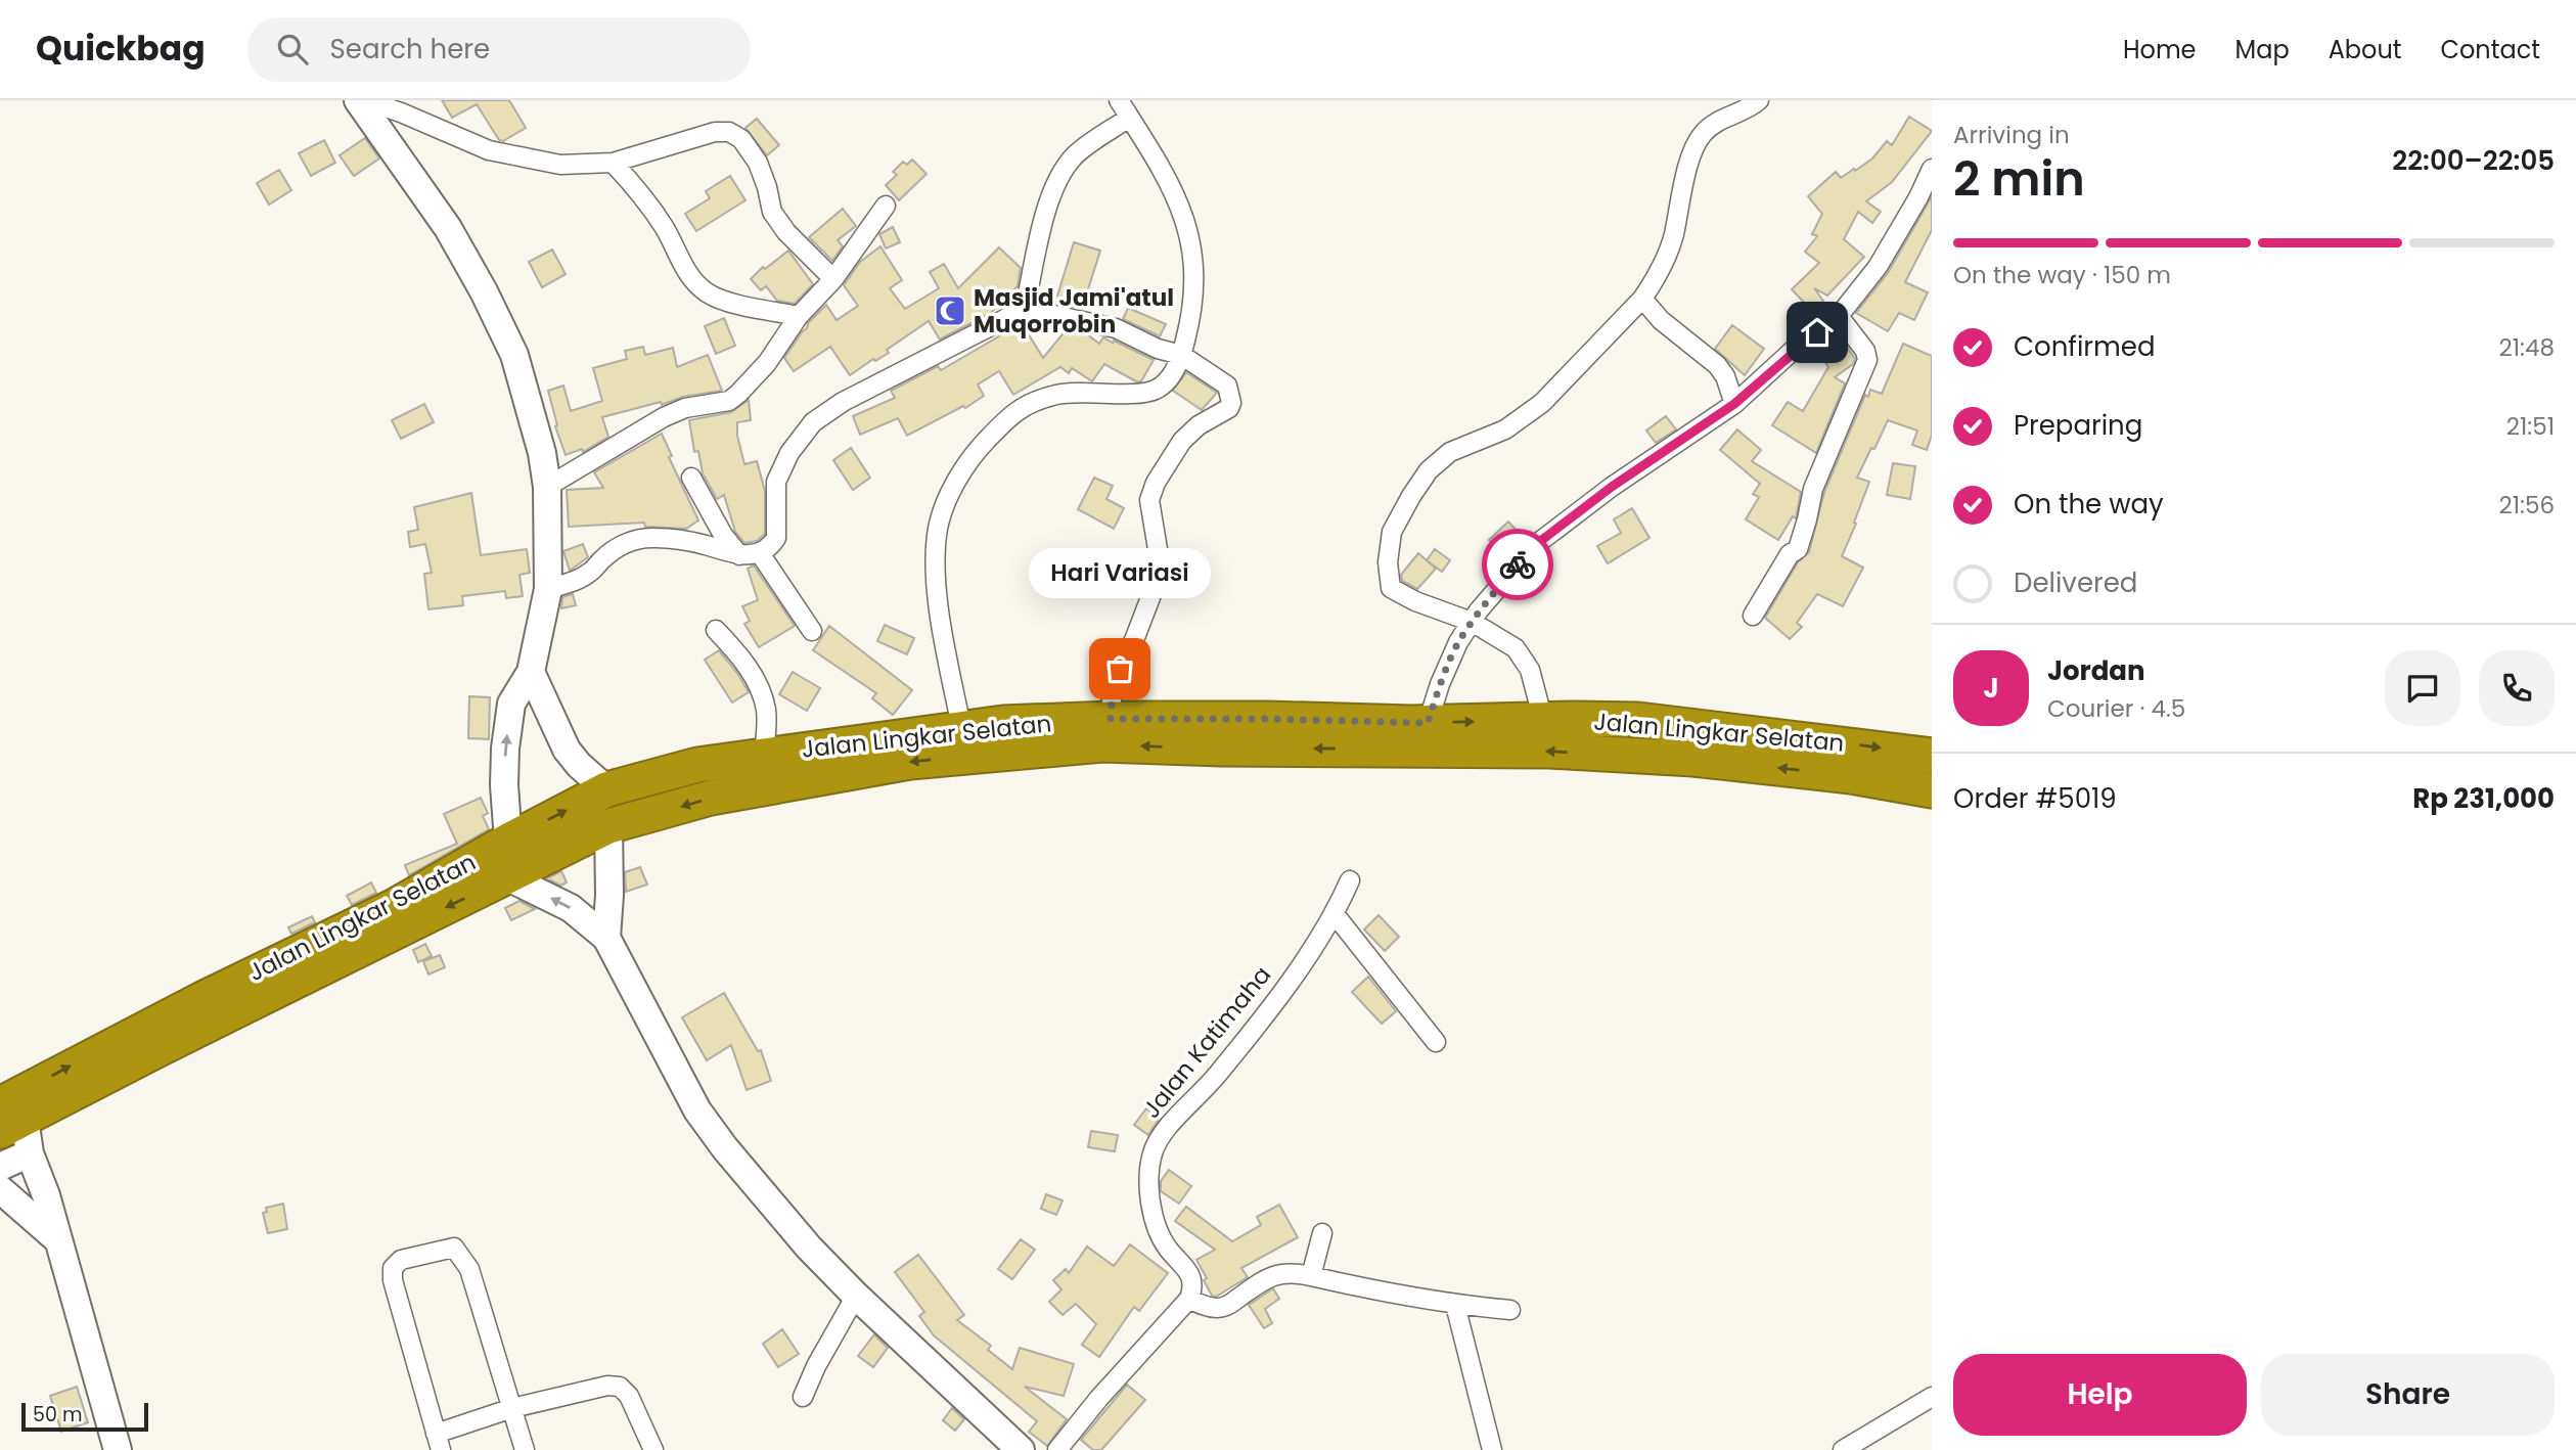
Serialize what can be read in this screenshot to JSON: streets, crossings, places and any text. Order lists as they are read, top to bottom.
{
  "streets": {
    "highway": ["Jalan Lingkar Selatan"],
    "street": ["Jalan Katimaha"]
  },
  "places": {
    "mosque": ["Masjid Jami'atul Muqorrobin"],
    "other": ["Hari Variasi"]
  },
  "scale_bar": "50 m",
  "page": {
    "header": "Quickbag",
    "search": "Search here",
    "nav": [
      "Home",
      "Map",
      "About",
      "Contact"
    ],
    "heading": ["2 min", "Arriving in", "22:00–22:05"],
    "panel": [
      "Jordan",
      "Courier · 4.5",
      "Order #5019",
      "Rp 231,000"
    ],
    "bar": "On the way · 150 m",
    "list": [
      ["Confirmed", "21:48"],
      ["Preparing", "21:51"],
      ["On the way", "21:56"],
      "Delivered"
    ],
    "bubble": "Hari Variasi",
    "round": "J",
    "buttons": ["Help", "Share"],
    "scale": "50 m"
  }
}
